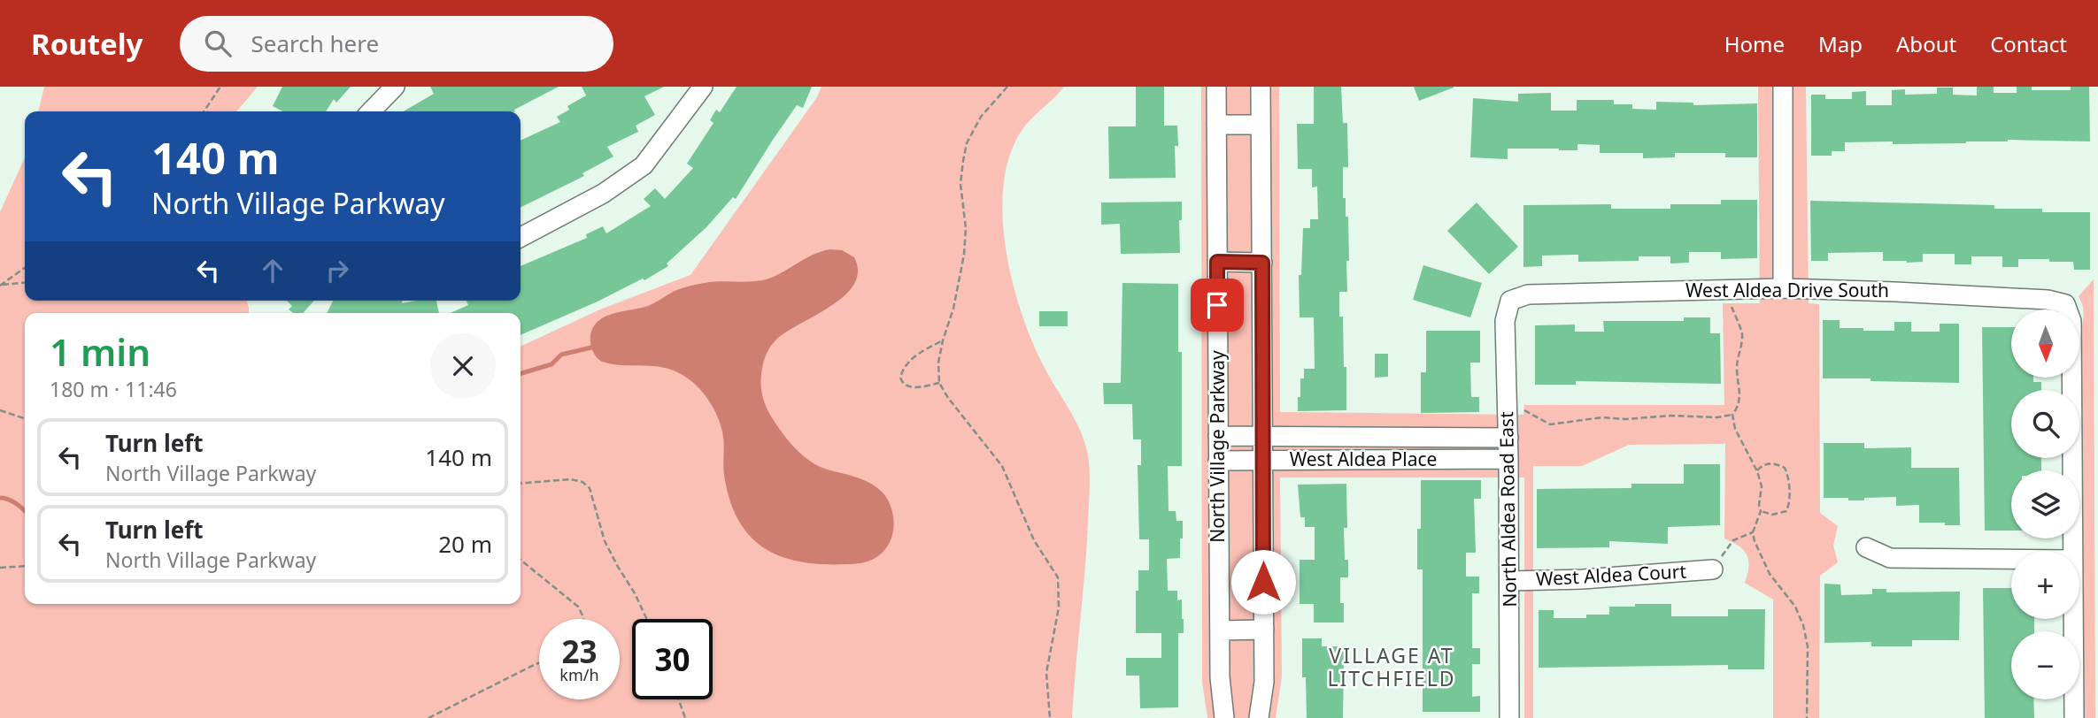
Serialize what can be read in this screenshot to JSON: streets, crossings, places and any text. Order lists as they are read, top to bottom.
{
  "streets": {
    "street": [
      "West Aldea Drive South",
      "North Village Parkway",
      "West Aldea Place",
      "North Aldea Road East",
      "West Aldea Court"
    ]
  },
  "crossings": [
    ["West Aldea Drive South", "North Aldea Road East"],
    ["North Village Parkway", "West Aldea Place"],
    ["West Aldea Place", "North Aldea Road East"],
    ["North Aldea Road East", "West Aldea Court"]
  ],
  "districts": ["VILLAGE AT LITCHFIELD"],
  "north": "bottom",
  "page": {
    "header": "Routely",
    "search": "Search here",
    "nav": [
      "Home",
      "Map",
      "About",
      "Contact"
    ],
    "turn": ["140 m", "North Village Parkway"],
    "map_buttons": ["+", "−"],
    "heading": ["1 min", "180 m · 11:46"],
    "list": [
      {
        "name": "Turn left",
        "note": "North Village Parkway",
        "value": "140 m"
      },
      {
        "name": "Turn left",
        "note": "North Village Parkway",
        "value": "20 m"
      }
    ],
    "speed": "23 km/h",
    "limit": "30"
  }
}
